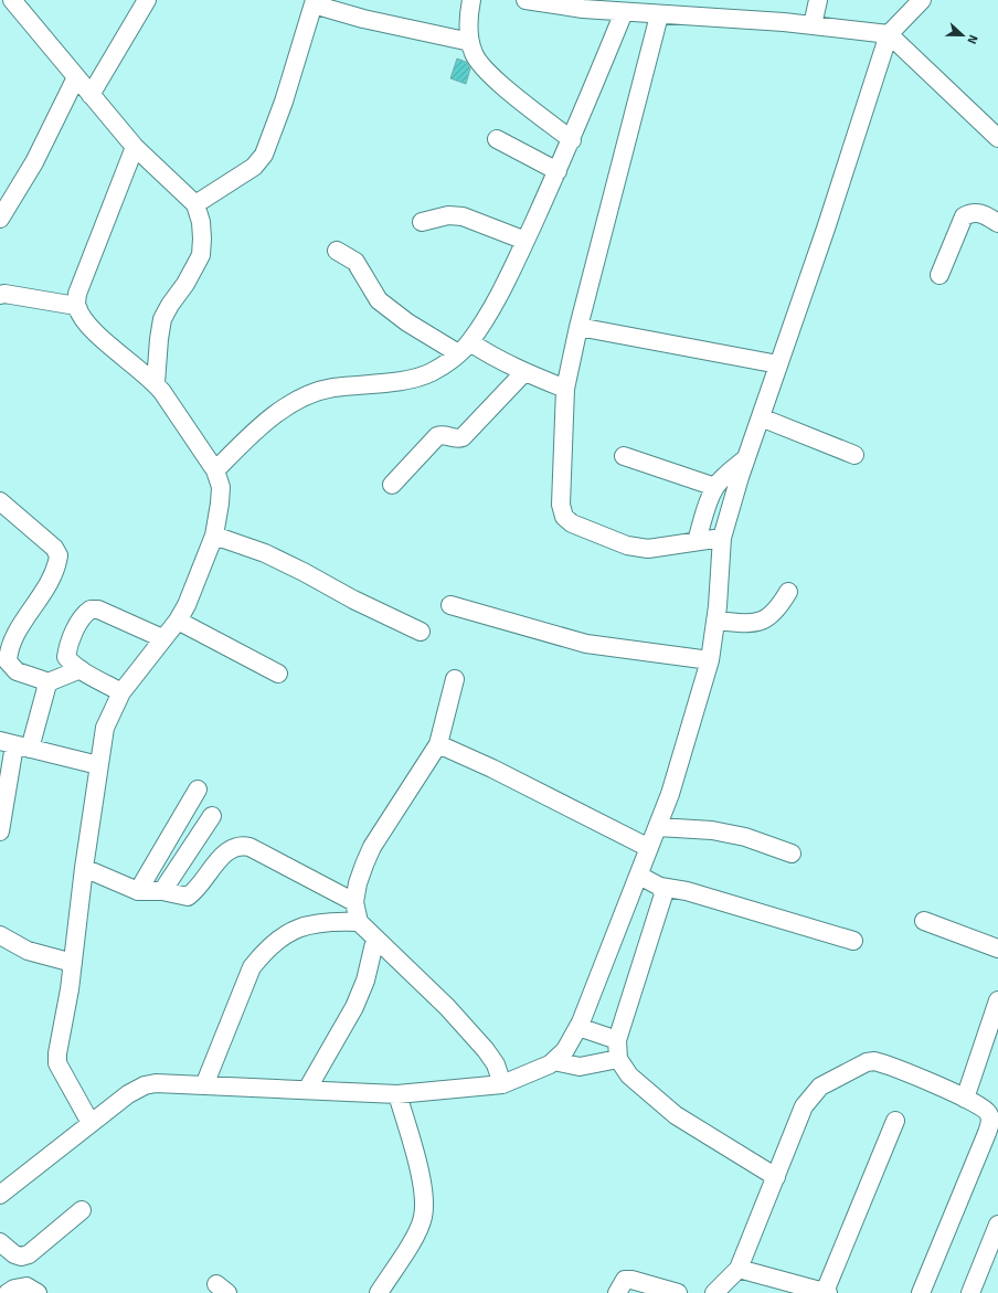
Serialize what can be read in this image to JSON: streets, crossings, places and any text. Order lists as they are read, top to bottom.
{
  "north": "right"
}
